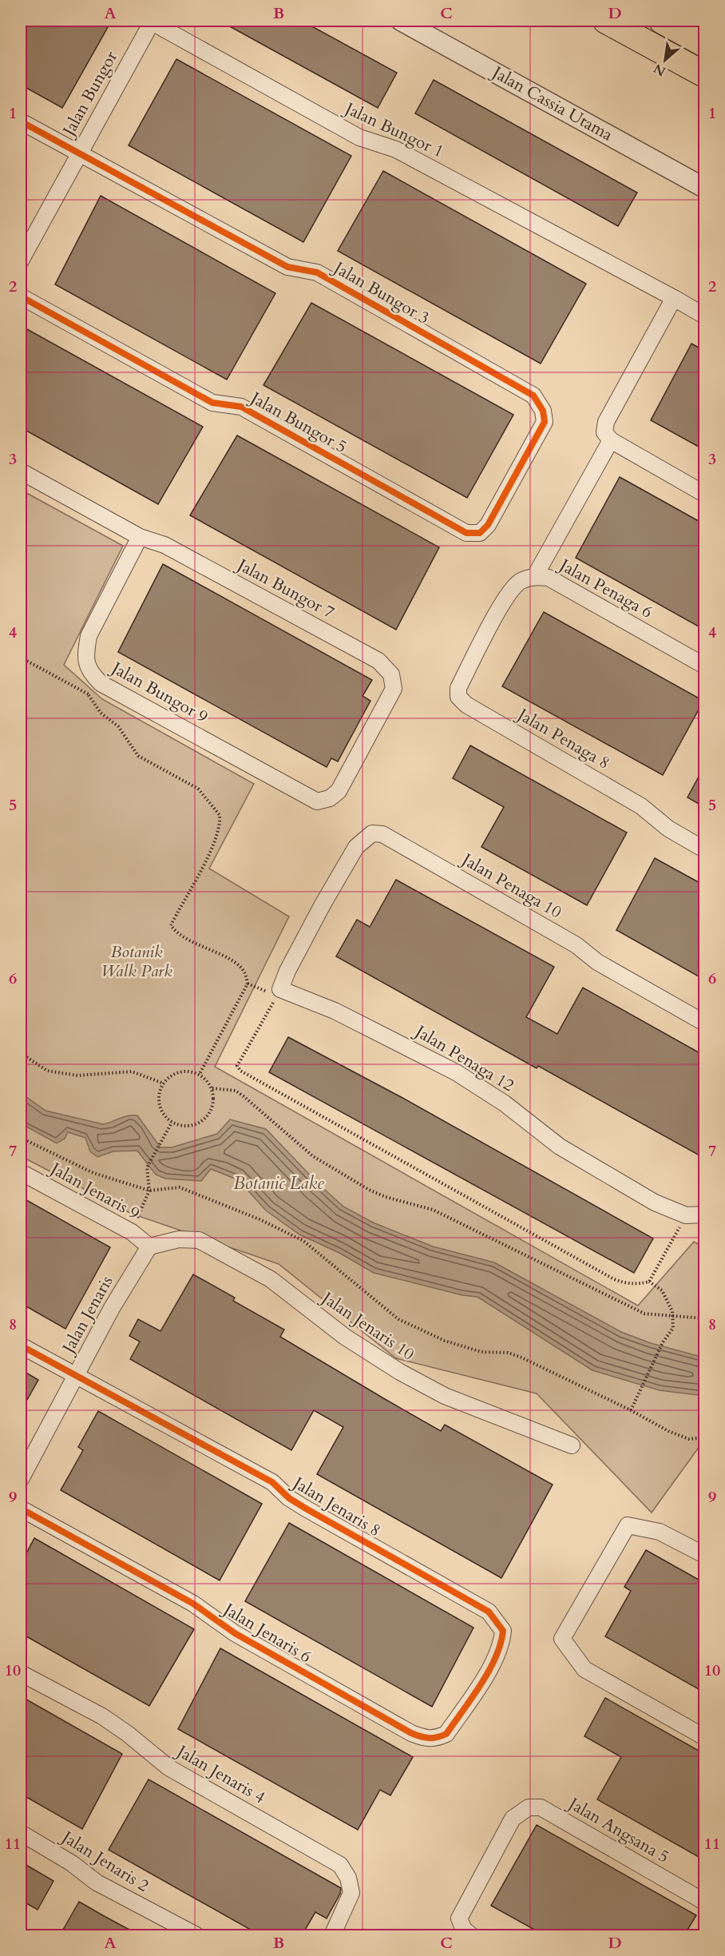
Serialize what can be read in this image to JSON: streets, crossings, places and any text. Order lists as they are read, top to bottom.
{
  "streets": {
    "street": [
      "Jalan Bungor",
      "Jalan Cassia Utama",
      "Jalan Bungor 1",
      "Jalan Bungor 3",
      "Jalan Bungor 5",
      "Jalan Bungor 7",
      "Jalan Penaga 6",
      "Jalan Bungor 9",
      "Jalan Penaga 8",
      "Jalan Penaga 10",
      "Jalan Penaga 12",
      "Jalan Jenaris 9",
      "Jalan Jenaris",
      "Jalan Jenaris 10",
      "Jalan Jenaris 8",
      "Jalan Jenaris 6",
      "Jalan Jenaris 4",
      "Jalan Angsana 5",
      "Jalan Jenaris 2"
    ]
  },
  "crossings": [
    ["Jalan Bungor", "Jalan Bungor 1"],
    ["Jalan Bungor", "Jalan Bungor 3"],
    ["Jalan Bungor 3", "Jalan Bungor 5"],
    ["Jalan Bungor 7", "Jalan Bungor 9"],
    ["Jalan Penaga 6", "Jalan Penaga 8"],
    ["Jalan Penaga 10", "Jalan Penaga 12"],
    ["Jalan Jenaris 9", "Jalan Jenaris"],
    ["Jalan Jenaris 9", "Jalan Jenaris 10"],
    ["Jalan Jenaris", "Jalan Jenaris 10"],
    ["Jalan Jenaris", "Jalan Jenaris 8"],
    ["Jalan Jenaris 8", "Jalan Jenaris 6"]
  ],
  "water": ["Botanic Lake"],
  "parks": ["Botanik Walk Park"],
  "north": "bottom left",
  "grid": {
    "columns": [
      "A",
      "B",
      "C",
      "D"
    ],
    "rows": [
      "1",
      "2",
      "3",
      "4",
      "5",
      "6",
      "7",
      "8",
      "9",
      "10",
      "11"
    ]
  }
}
